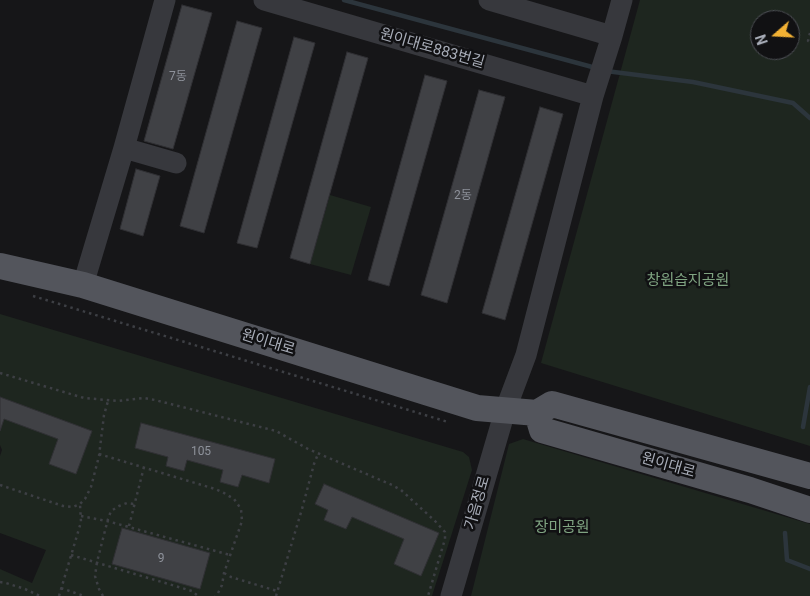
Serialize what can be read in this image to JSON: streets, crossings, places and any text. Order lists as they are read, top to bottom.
{
  "streets": {
    "main road": ["원이대로"],
    "street": ["원이대로883번길", "가음정로"]
  },
  "crossings": [
    ["원이대로883번길", "가음정로"],
    ["원이대로", "가음정로"]
  ],
  "parks": ["창원습지공원", "장미공원"],
  "house_numbers": [
    "7동",
    "2동",
    "105",
    "9"
  ],
  "north": "left"
}
